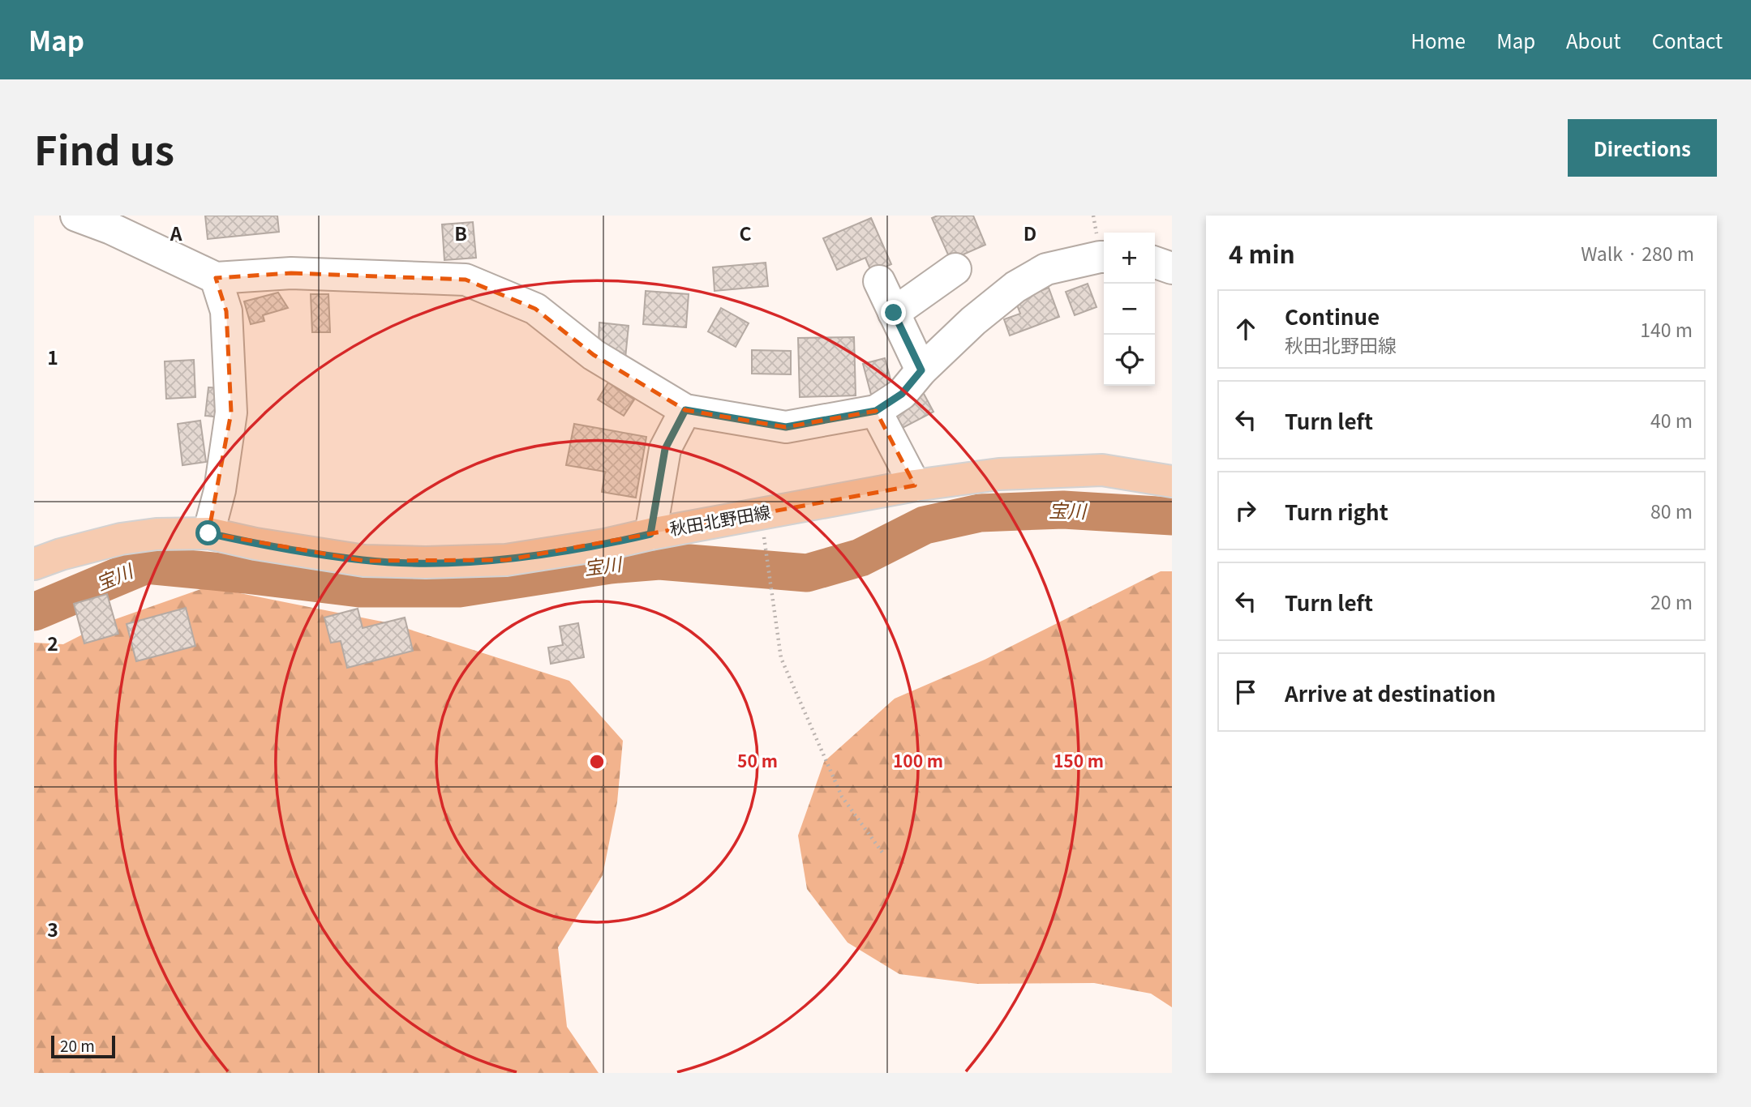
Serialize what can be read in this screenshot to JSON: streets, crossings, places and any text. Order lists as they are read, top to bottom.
{
  "streets": {
    "main road": ["秋田北野田線"]
  },
  "water": ["宝川"],
  "scale_bar": "20 m",
  "page": {
    "header": "Map",
    "nav": [
      "Home",
      "Map",
      "About",
      "Contact"
    ],
    "title": "Find us",
    "buttons": "Directions",
    "heading": ["4 min", "Walk · 280 m"],
    "map_buttons": ["+", "−"],
    "list": [
      ["Continue", "秋田北野田線", "140 m"],
      ["Turn left", "40 m"],
      ["Turn right", "80 m"],
      ["Turn left", "20 m"],
      "Arrive at destination"
    ],
    "scale": "20 m"
  },
  "grid": {
    "columns": [
      "A",
      "B",
      "C",
      "D"
    ],
    "rows": ["1", "2", "3"]
  },
  "rings": ["50 m", "100 m", "150 m"]
}
